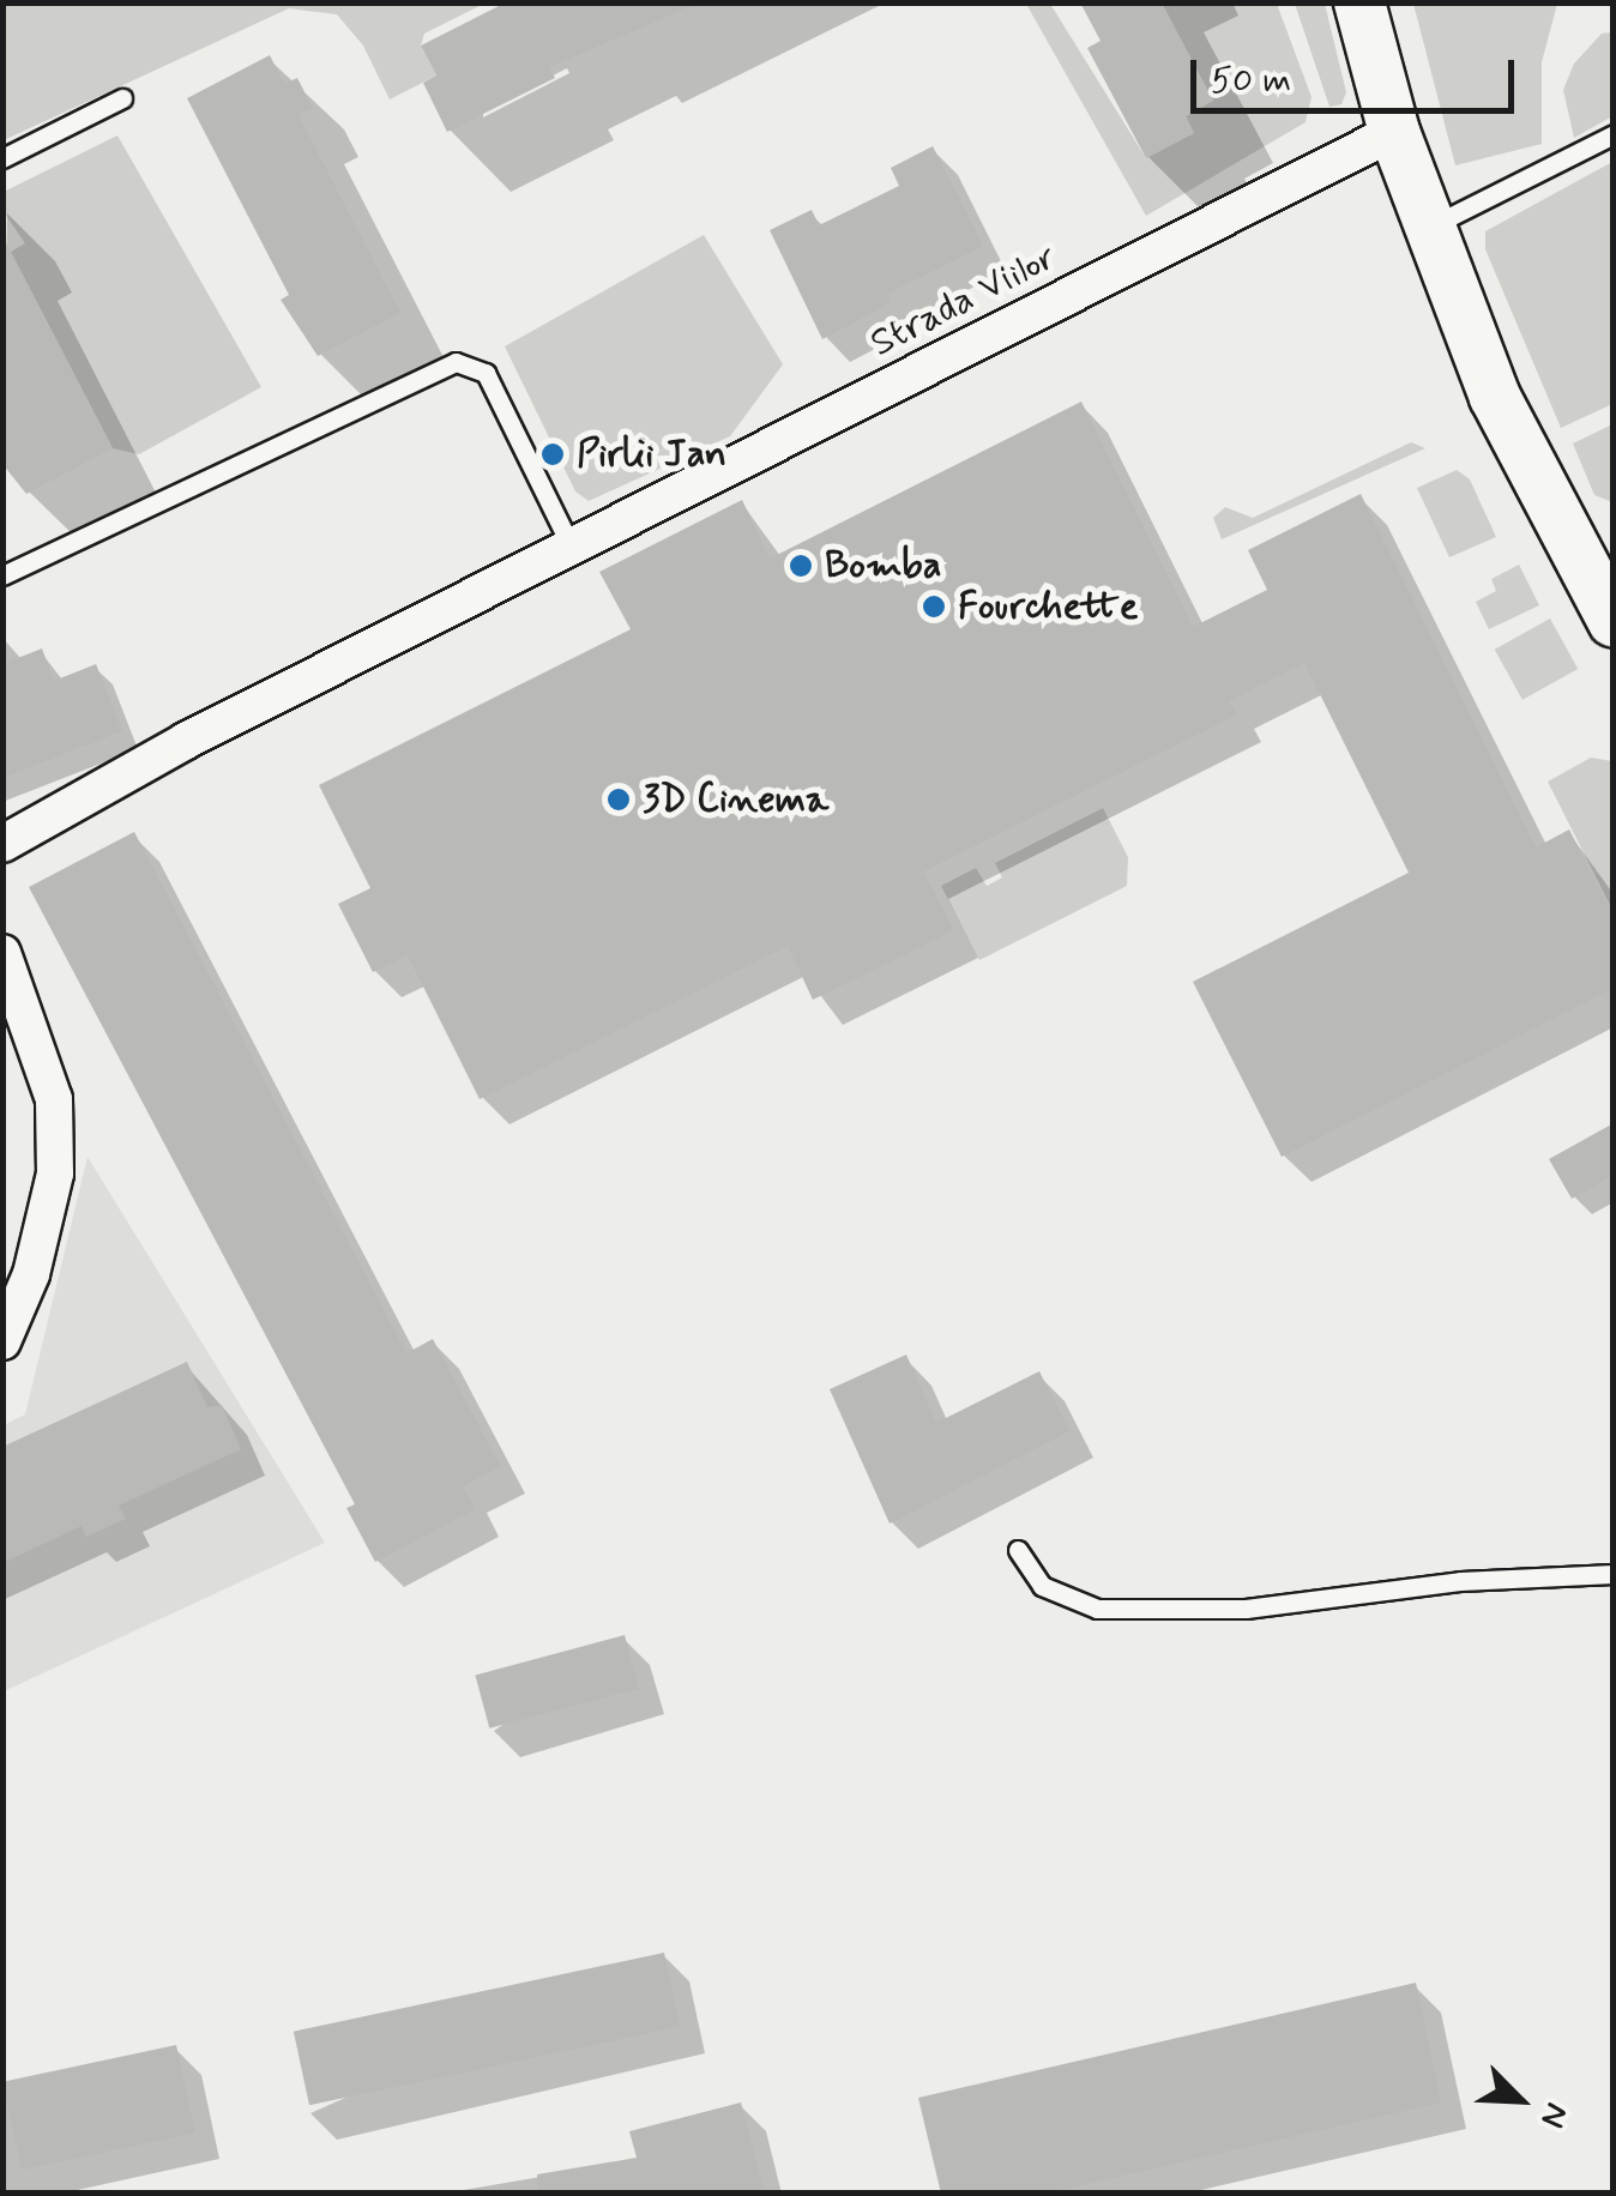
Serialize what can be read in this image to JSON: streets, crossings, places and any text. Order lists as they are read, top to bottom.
{
  "streets": {
    "street": ["Strada Viilor"]
  },
  "places": [
    "Pirlii Jan",
    "Bomba",
    "Fourchette",
    "3D Cinema"
  ],
  "scale_bar": "50 m",
  "north": "bottom right"
}
